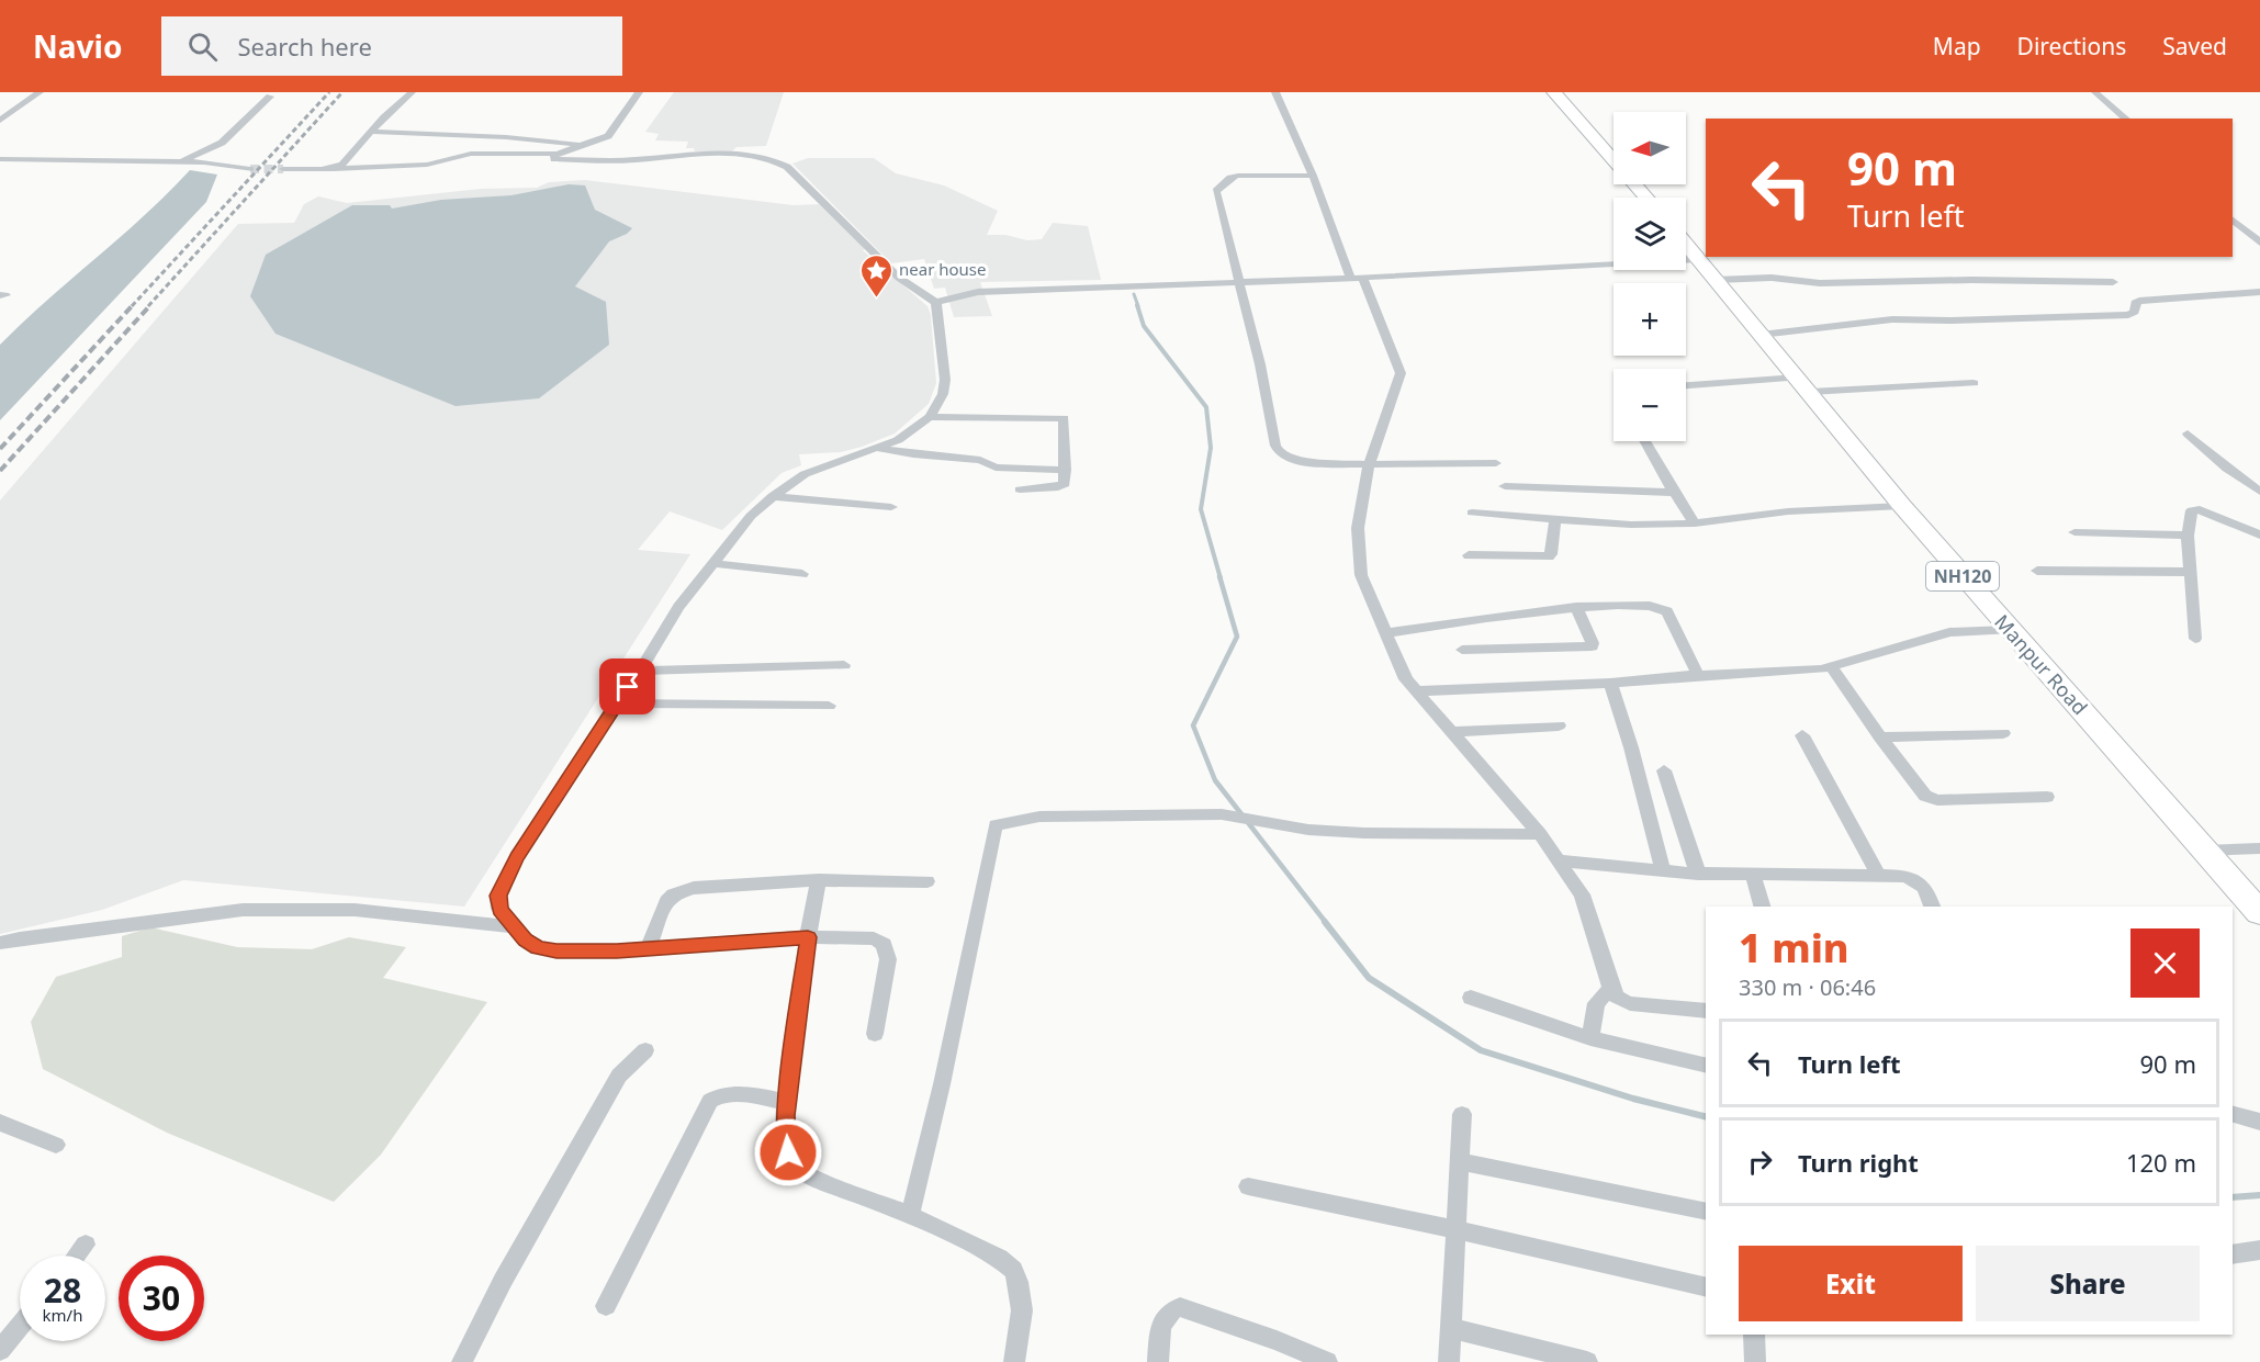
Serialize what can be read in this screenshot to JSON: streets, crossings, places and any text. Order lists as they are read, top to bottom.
{
  "streets": {
    "highway": ["NH120", "Manpur Road"]
  },
  "places": {
    "place": ["near house"]
  },
  "north": "left",
  "page": {
    "header": "Navio",
    "search": "Search here",
    "nav": ["Map", "Directions", "Saved"],
    "map_buttons": ["+", "−"],
    "turn": ["90 m", "Turn left"],
    "heading": ["1 min", "330 m · 06:46"],
    "list": [
      {
        "name": "Turn left",
        "value": "90 m"
      },
      {
        "name": "Turn right",
        "value": "120 m"
      }
    ],
    "buttons": ["Exit", "Share"],
    "speed": "28 km/h",
    "limit": "30"
  }
}
